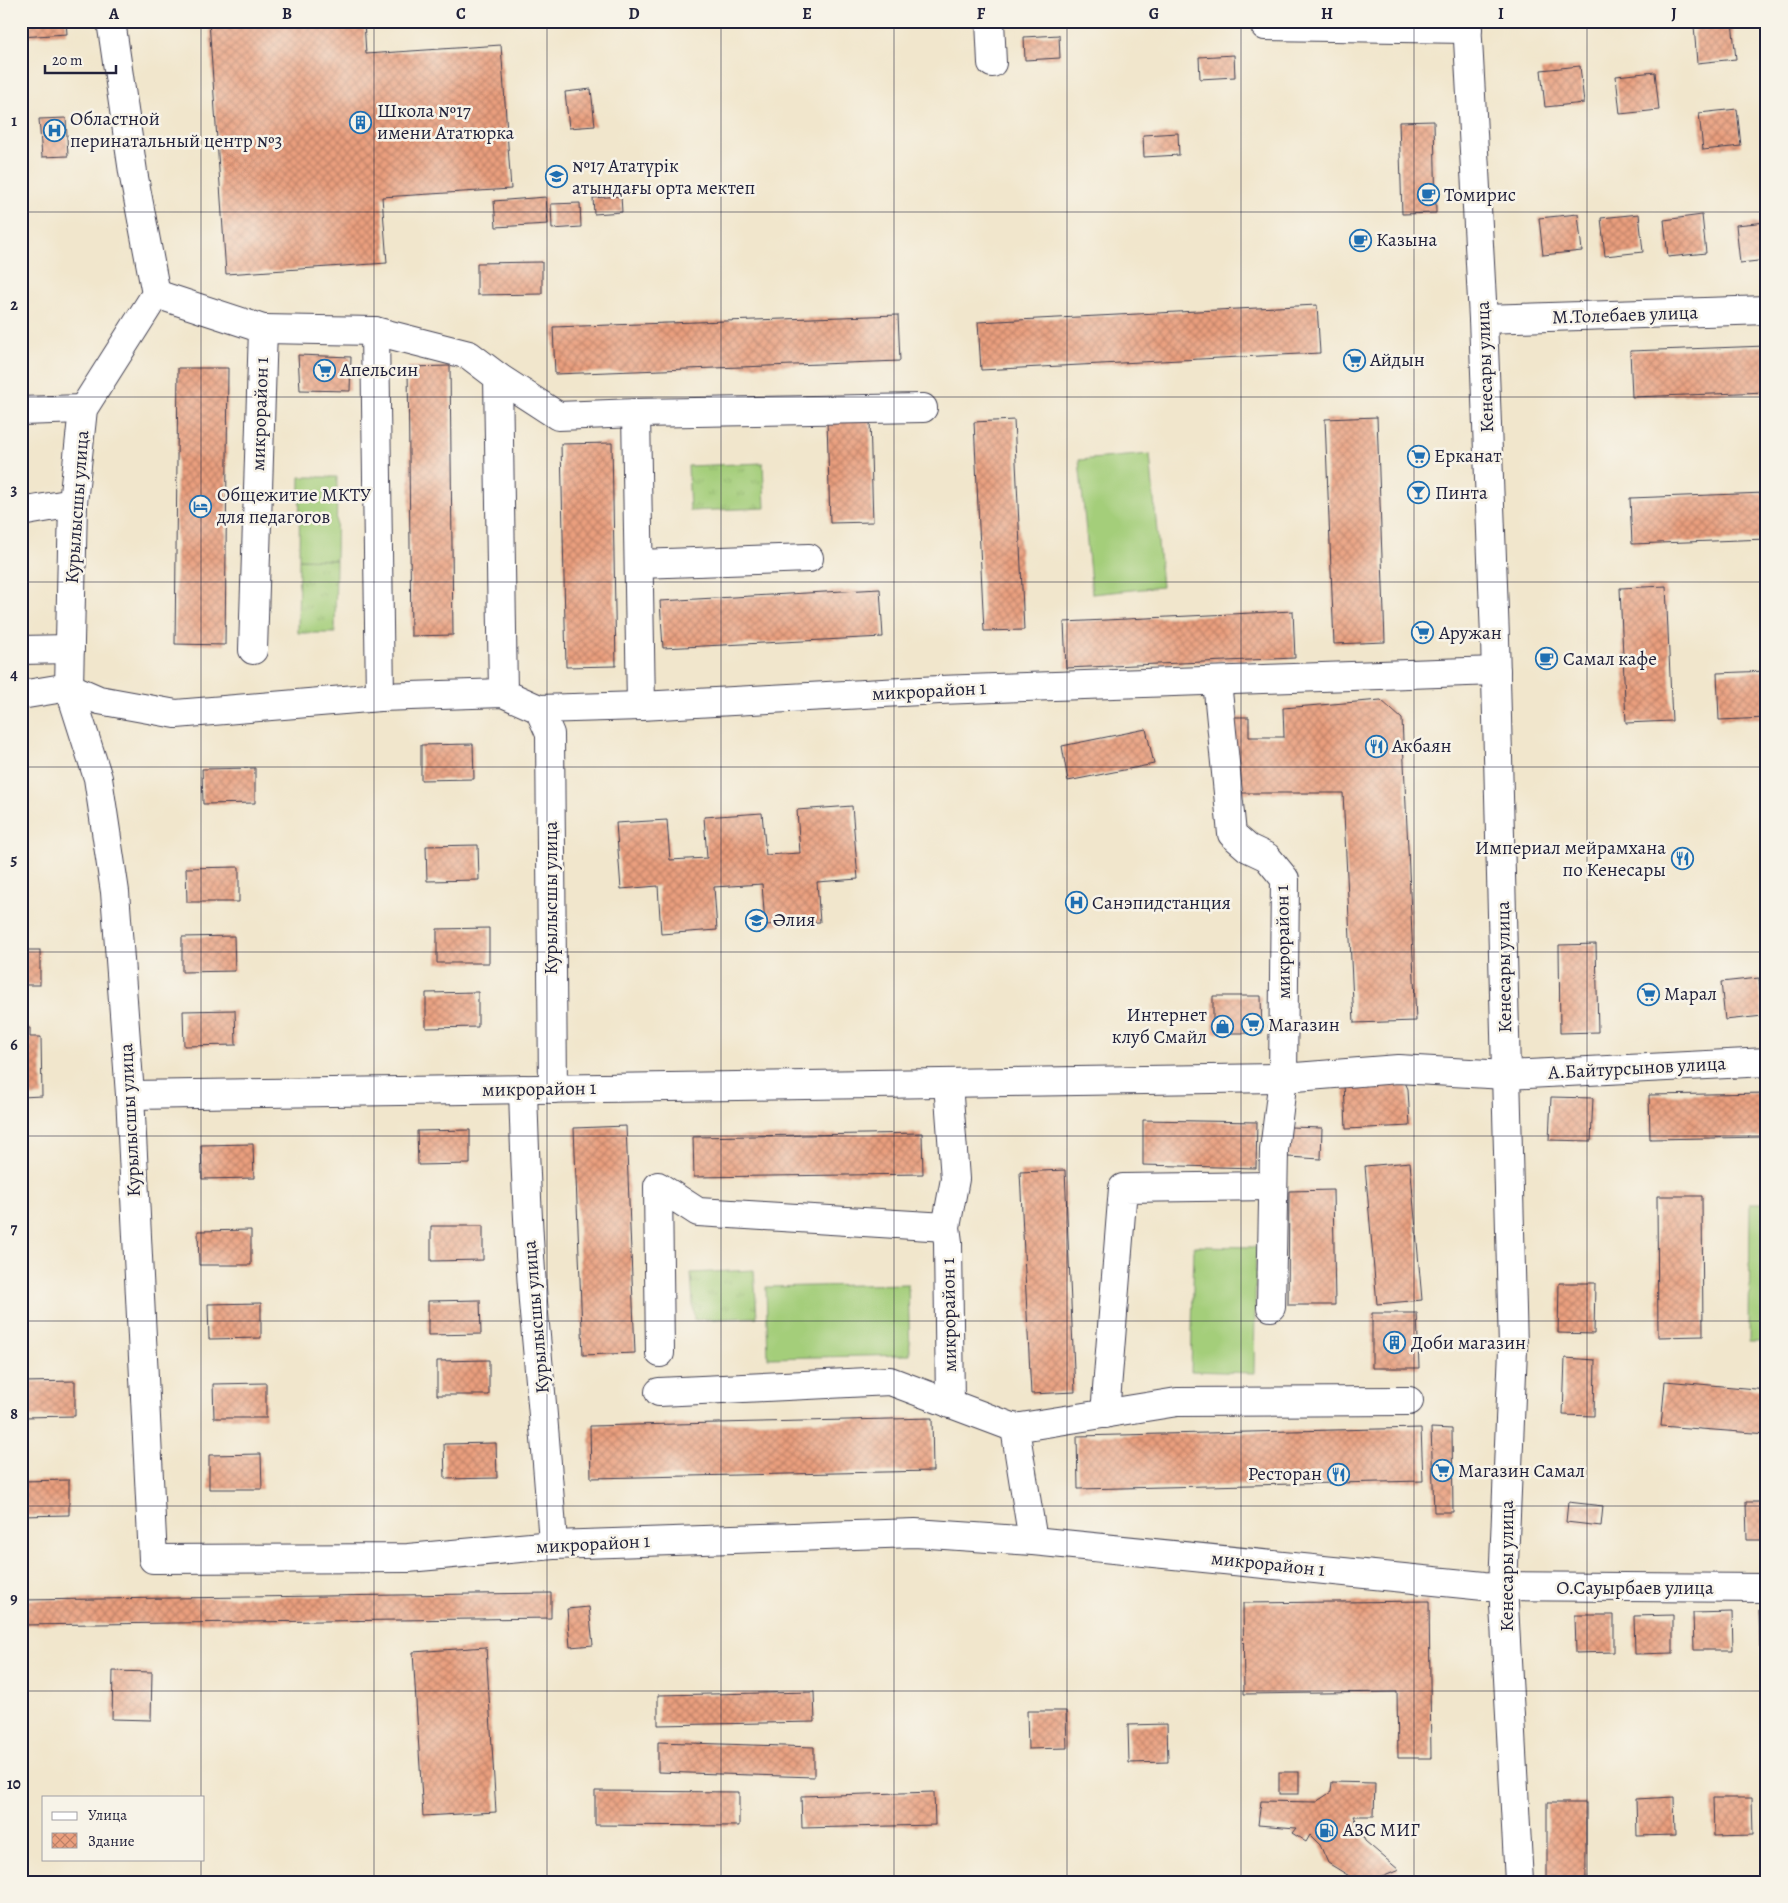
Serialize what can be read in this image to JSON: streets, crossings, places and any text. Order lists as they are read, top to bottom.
{
  "streets": {
    "street": [
      "М.Толебаев улица",
      "Кенесары улица",
      "микрорайон 1",
      "Курылысшы улица",
      "А.Байтурсынов улица",
      "О.Сауырбаев улица"
    ]
  },
  "crossings": [
    ["М.Толебаев улица", "Кенесары улица"],
    ["Кенесары улица", "микрорайон 1"],
    ["Кенесары улица", "А.Байтурсынов улица"],
    ["Кенесары улица", "О.Сауырбаев улица"],
    ["микрорайон 1", "Курылысшы улица"],
    ["микрорайон 1", "А.Байтурсынов улица"],
    ["микрорайон 1", "О.Сауырбаев улица"]
  ],
  "places": {
    "building": ["Школа №17 имени Ататюрка", "Доби магазин"],
    "hospital": ["Областной перинатальный центр №3", "Санэпидстанция"],
    "school or university": ["№17 Ататүрік атындағы орта мектеп", "Әлия"],
    "cafe": ["Томирис", "Казына", "Самал кафе"],
    "supermarket": [
      "Айдын",
      "Апельсин",
      "Ерканат",
      "Аружан",
      "Марал",
      "Магазин",
      "Магазин Самал"
    ],
    "bar": ["Пинта"],
    "hotel": ["Общежитие МКТУ для педагогов"],
    "restaurant": ["Акбаян", "Империал мейрамхана по Кенесары", "Ресторан"],
    "shop": ["Интернет клуб Смайл"],
    "fuel station": ["АЗС МИГ"]
  },
  "legend": ["Улица", "Здание"],
  "scale_bar": "20 m",
  "grid": {
    "columns": [
      "A",
      "B",
      "C",
      "D",
      "E",
      "F",
      "G",
      "H",
      "I",
      "J"
    ],
    "rows": [
      "1",
      "2",
      "3",
      "4",
      "5",
      "6",
      "7",
      "8",
      "9",
      "10"
    ]
  }
}
